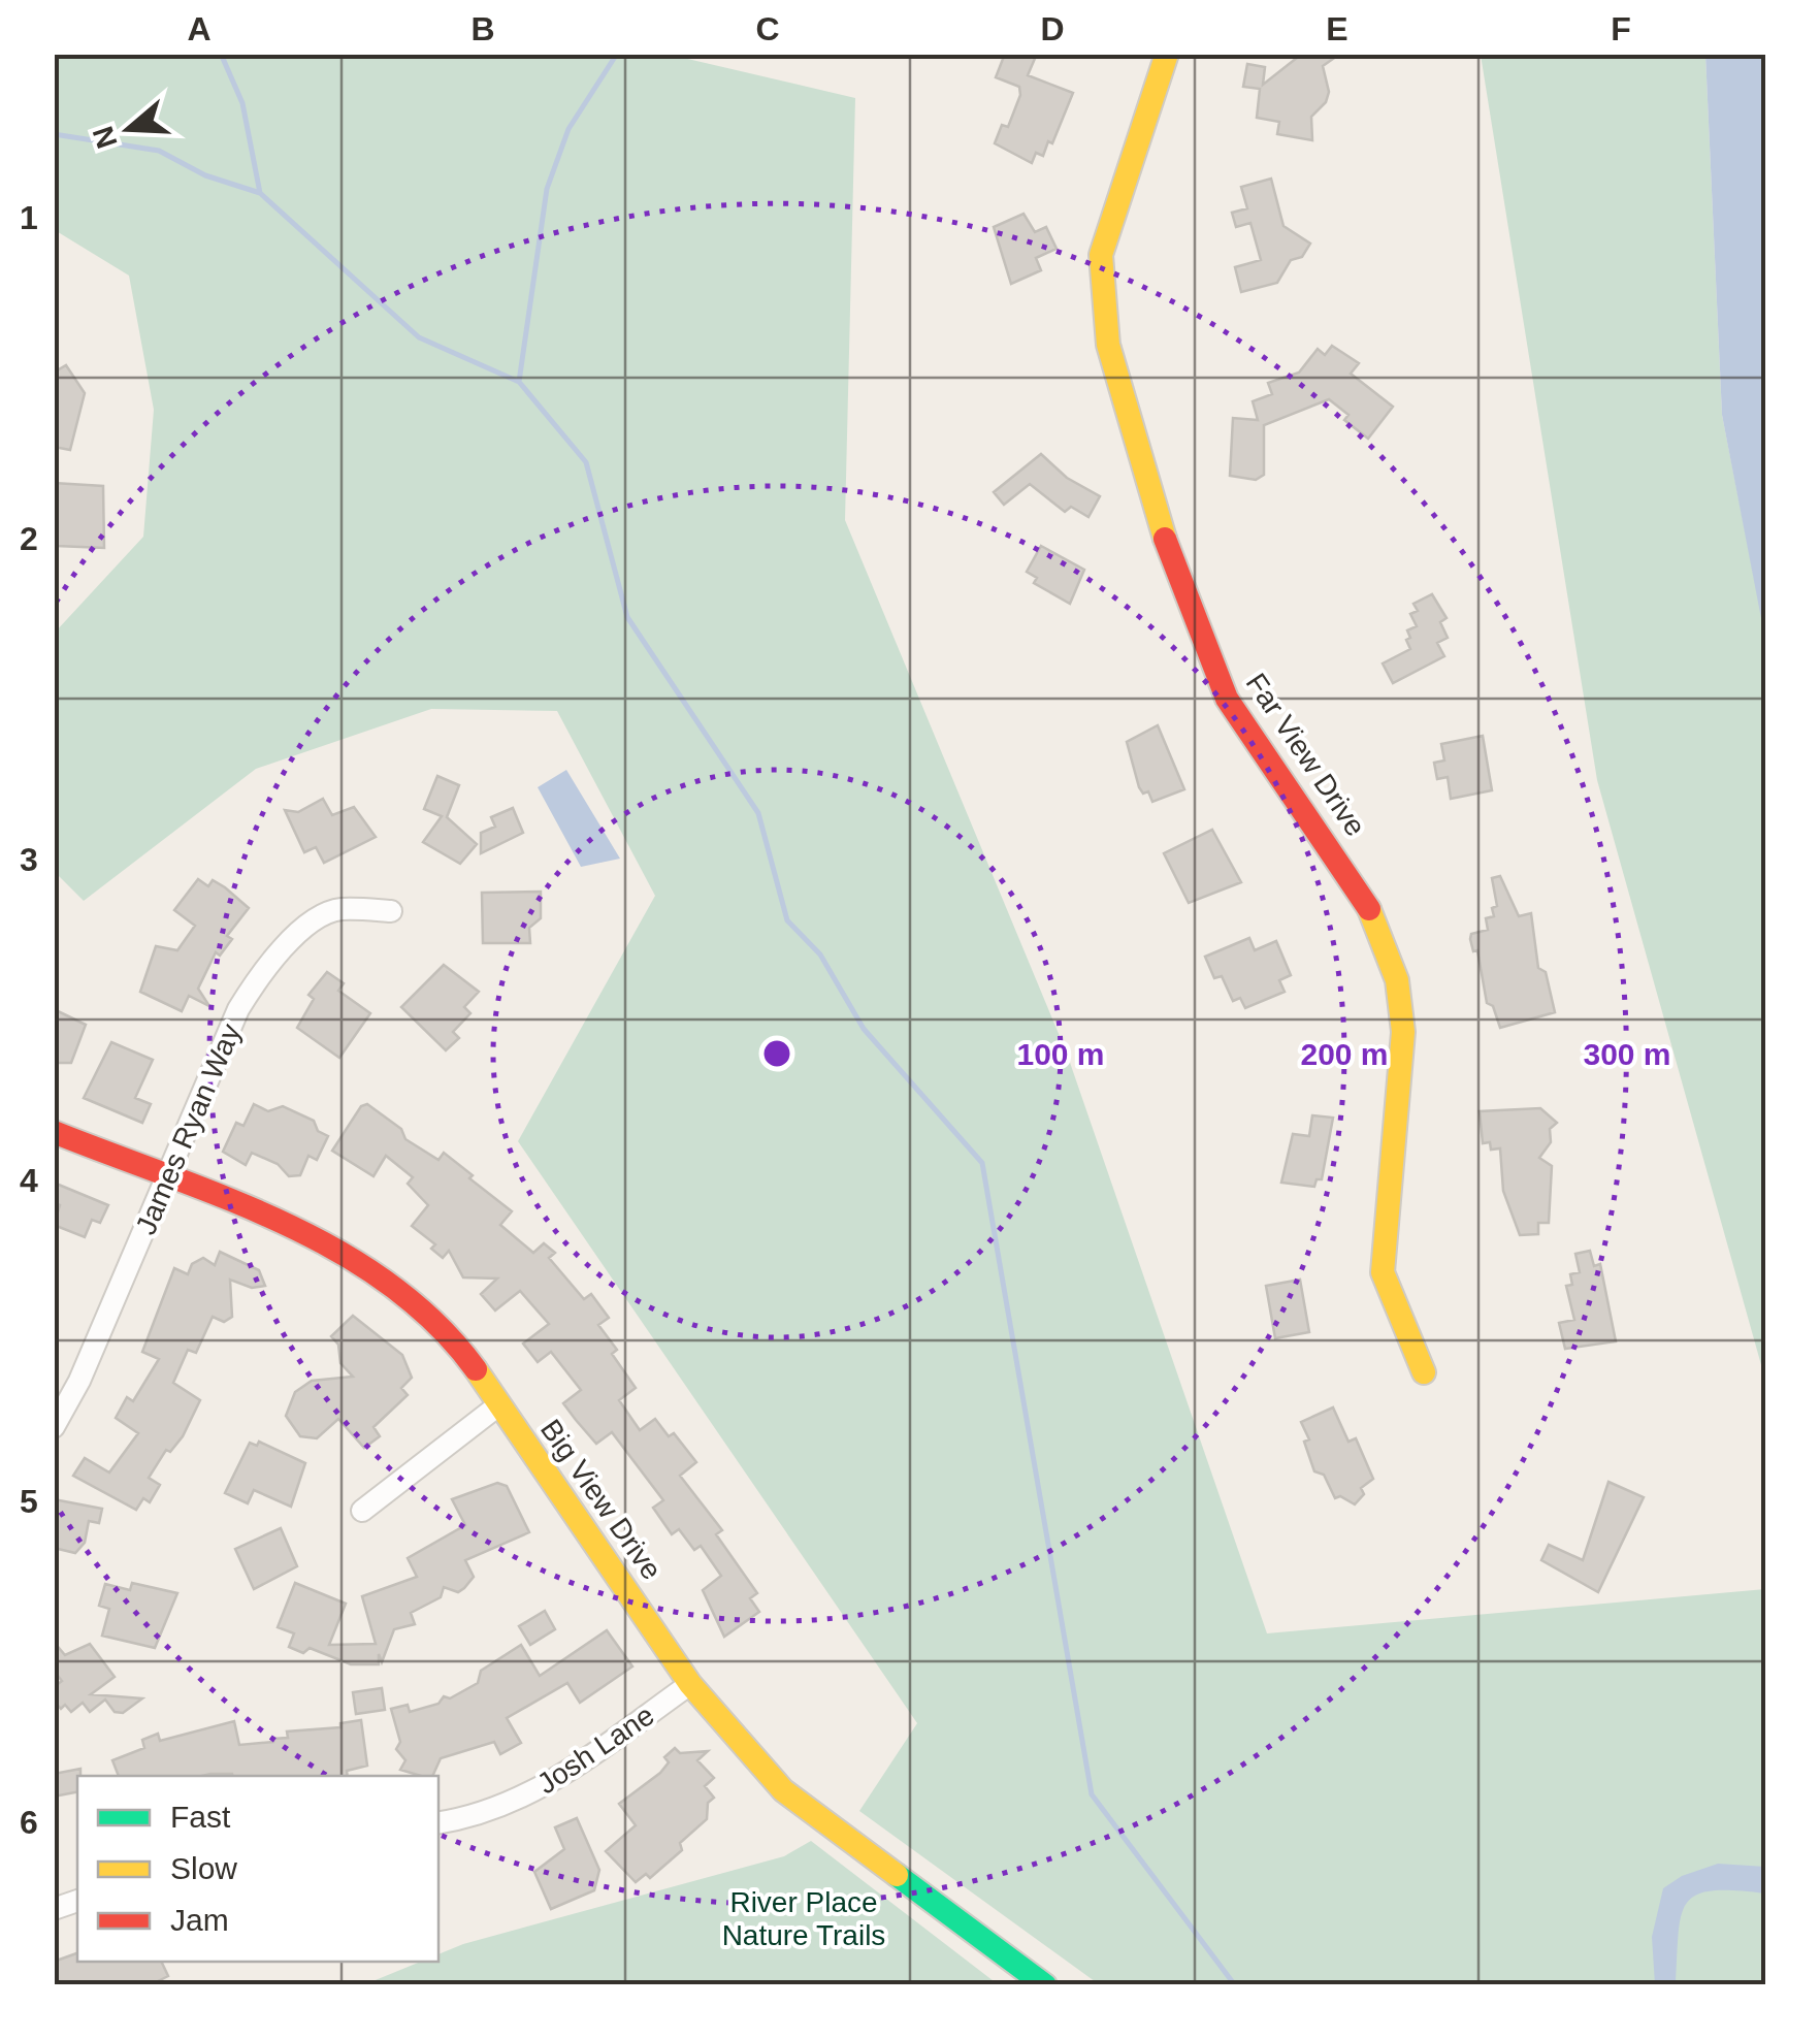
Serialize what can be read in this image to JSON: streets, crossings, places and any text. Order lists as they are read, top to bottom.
{
  "streets": {
    "street": [
      "Far View Drive",
      "James Ryan Way",
      "Big View Drive",
      "Josh Lane"
    ]
  },
  "crossings": [
    ["James Ryan Way", "Big View Drive"],
    ["Big View Drive", "Josh Lane"]
  ],
  "parks": ["River Place Nature Trails"],
  "legend": ["Fast", "Slow", "Jam"],
  "north": "left",
  "grid": {
    "columns": [
      "A",
      "B",
      "C",
      "D",
      "E",
      "F"
    ],
    "rows": [
      "1",
      "2",
      "3",
      "4",
      "5",
      "6"
    ]
  },
  "rings": ["100 m", "200 m", "300 m"]
}
